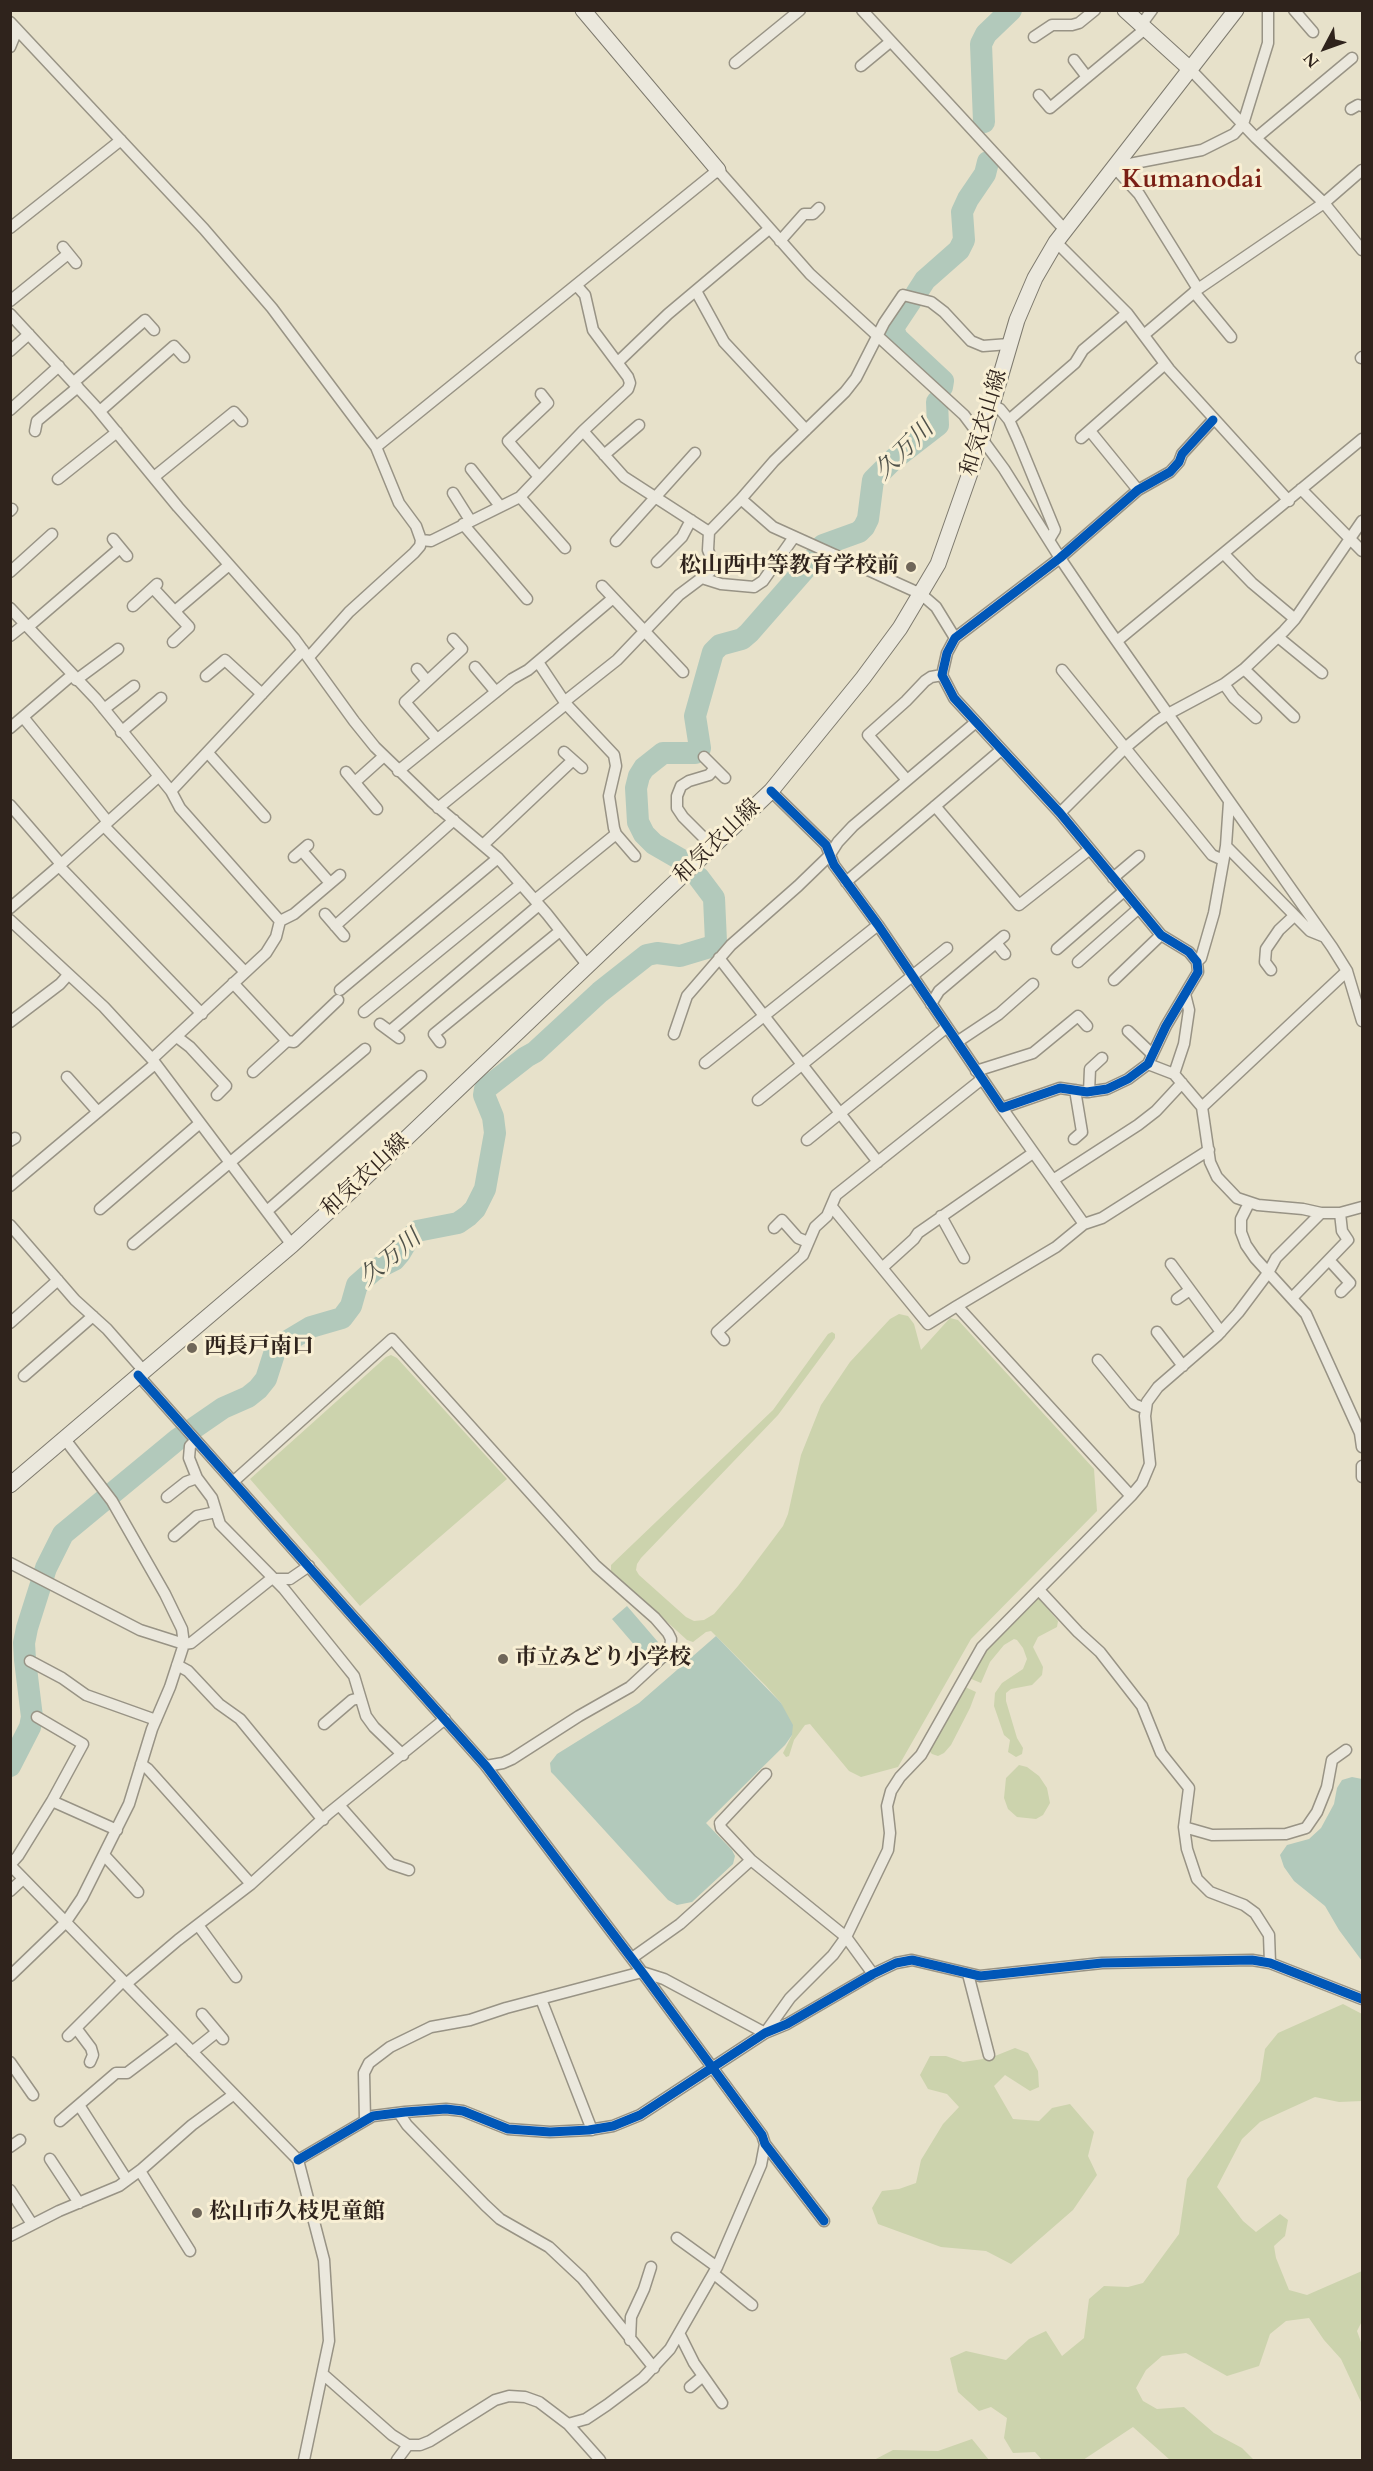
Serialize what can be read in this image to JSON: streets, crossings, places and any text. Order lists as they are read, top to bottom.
{
  "streets": {
    "main road": ["和気衣山線"]
  },
  "districts": ["Kumanodai"],
  "water": ["久万川"],
  "places": [
    "松山西中等教育学校前",
    "西長戸南口",
    "市立みどり小学校",
    "松山市久枝児童館"
  ],
  "north": "bottom left"
}
